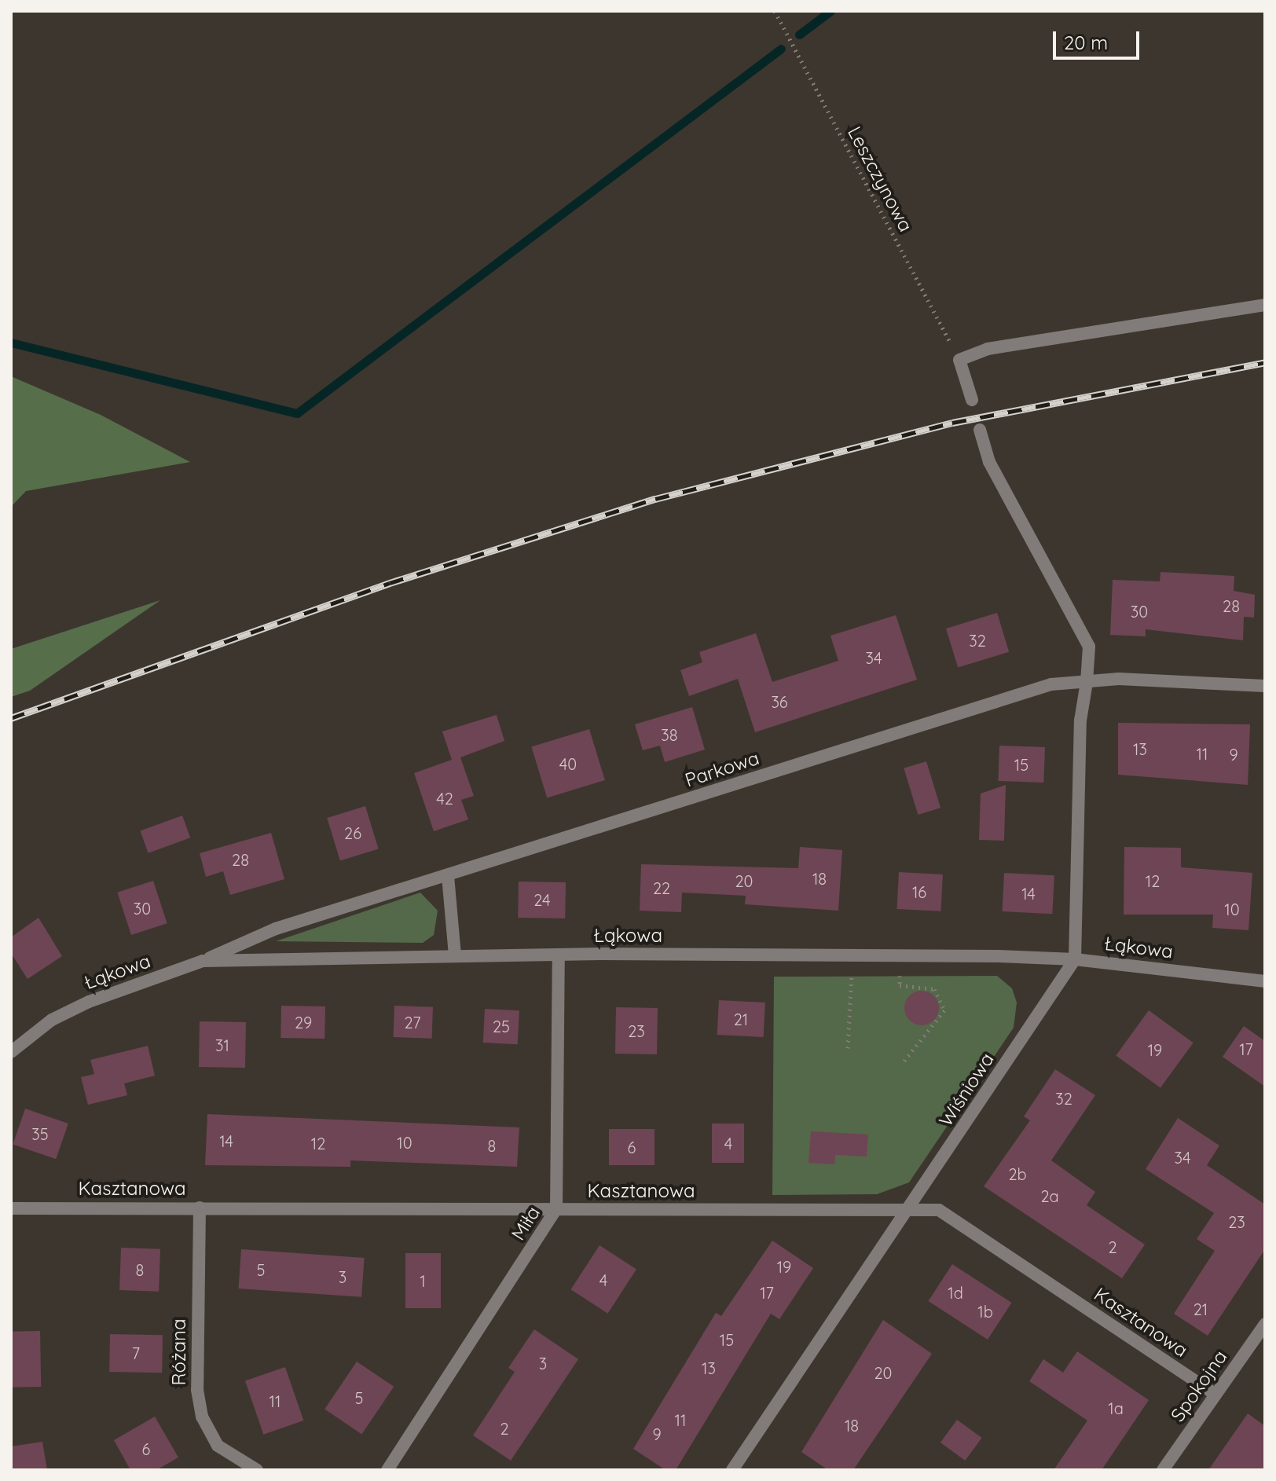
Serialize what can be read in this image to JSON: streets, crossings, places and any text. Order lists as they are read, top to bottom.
{
  "streets": {
    "street": [
      "Parkowa",
      "Łąkowa",
      "Wiśniowa",
      "Kasztanowa",
      "Miła",
      "Różana",
      "Spokojna"
    ],
    "path": ["Leszczynowa"]
  },
  "crossings": [
    ["Parkowa", "Łąkowa"],
    ["Łąkowa", "Wiśniowa"],
    ["Łąkowa", "Miła"],
    ["Wiśniowa", "Kasztanowa"],
    ["Kasztanowa", "Miła"],
    ["Kasztanowa", "Różana"],
    ["Kasztanowa", "Spokojna"]
  ],
  "house_numbers": [
    "28",
    "30",
    "32",
    "34",
    "36",
    "38",
    "13",
    "11",
    "9",
    "40",
    "15",
    "42",
    "26",
    "28",
    "18",
    "20",
    "12",
    "22",
    "16",
    "14",
    "24",
    "30",
    "10",
    "21",
    "29",
    "27",
    "25",
    "23",
    "31",
    "17",
    "19",
    "32",
    "35",
    "14",
    "10",
    "12",
    "4",
    "8",
    "6",
    "34",
    "2b",
    "2a",
    "23",
    "2",
    "19",
    "8",
    "5",
    "3",
    "4",
    "1",
    "17",
    "1d",
    "21",
    "1b",
    "15",
    "7",
    "3",
    "13",
    "20",
    "5",
    "11",
    "1a",
    "11",
    "18",
    "2",
    "9",
    "6"
  ],
  "scale_bar": "20 m"
}
